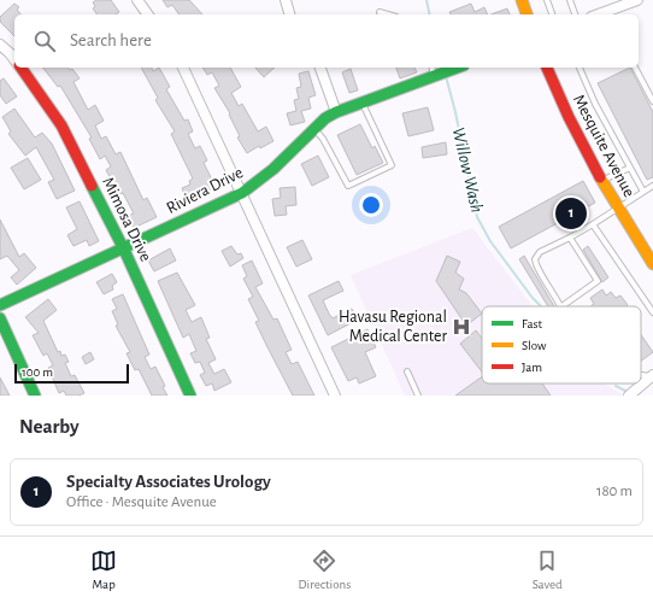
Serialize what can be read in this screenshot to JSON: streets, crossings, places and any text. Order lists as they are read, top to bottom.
{
  "streets": {
    "street": ["Mesquite Avenue", "Riviera Drive", "Mimosa Drive"]
  },
  "crossings": [
    ["Riviera Drive", "Mimosa Drive"]
  ],
  "water": ["Willow Wash"],
  "places": {
    "hospital": ["Havasu Regional Medical Center"]
  },
  "legend": ["Fast", "Slow", "Jam"],
  "scale_bar": "100 m",
  "page": {
    "search": "Search here",
    "pins": "1",
    "scale": "100 m",
    "heading": "Nearby",
    "list": [
      {
        "mark": "1",
        "name": "Specialty Associates Urology",
        "note": "Office · Mesquite Avenue",
        "value": "180 m"
      }
    ],
    "nav": ["Map", "Directions", "Saved"]
  }
}
